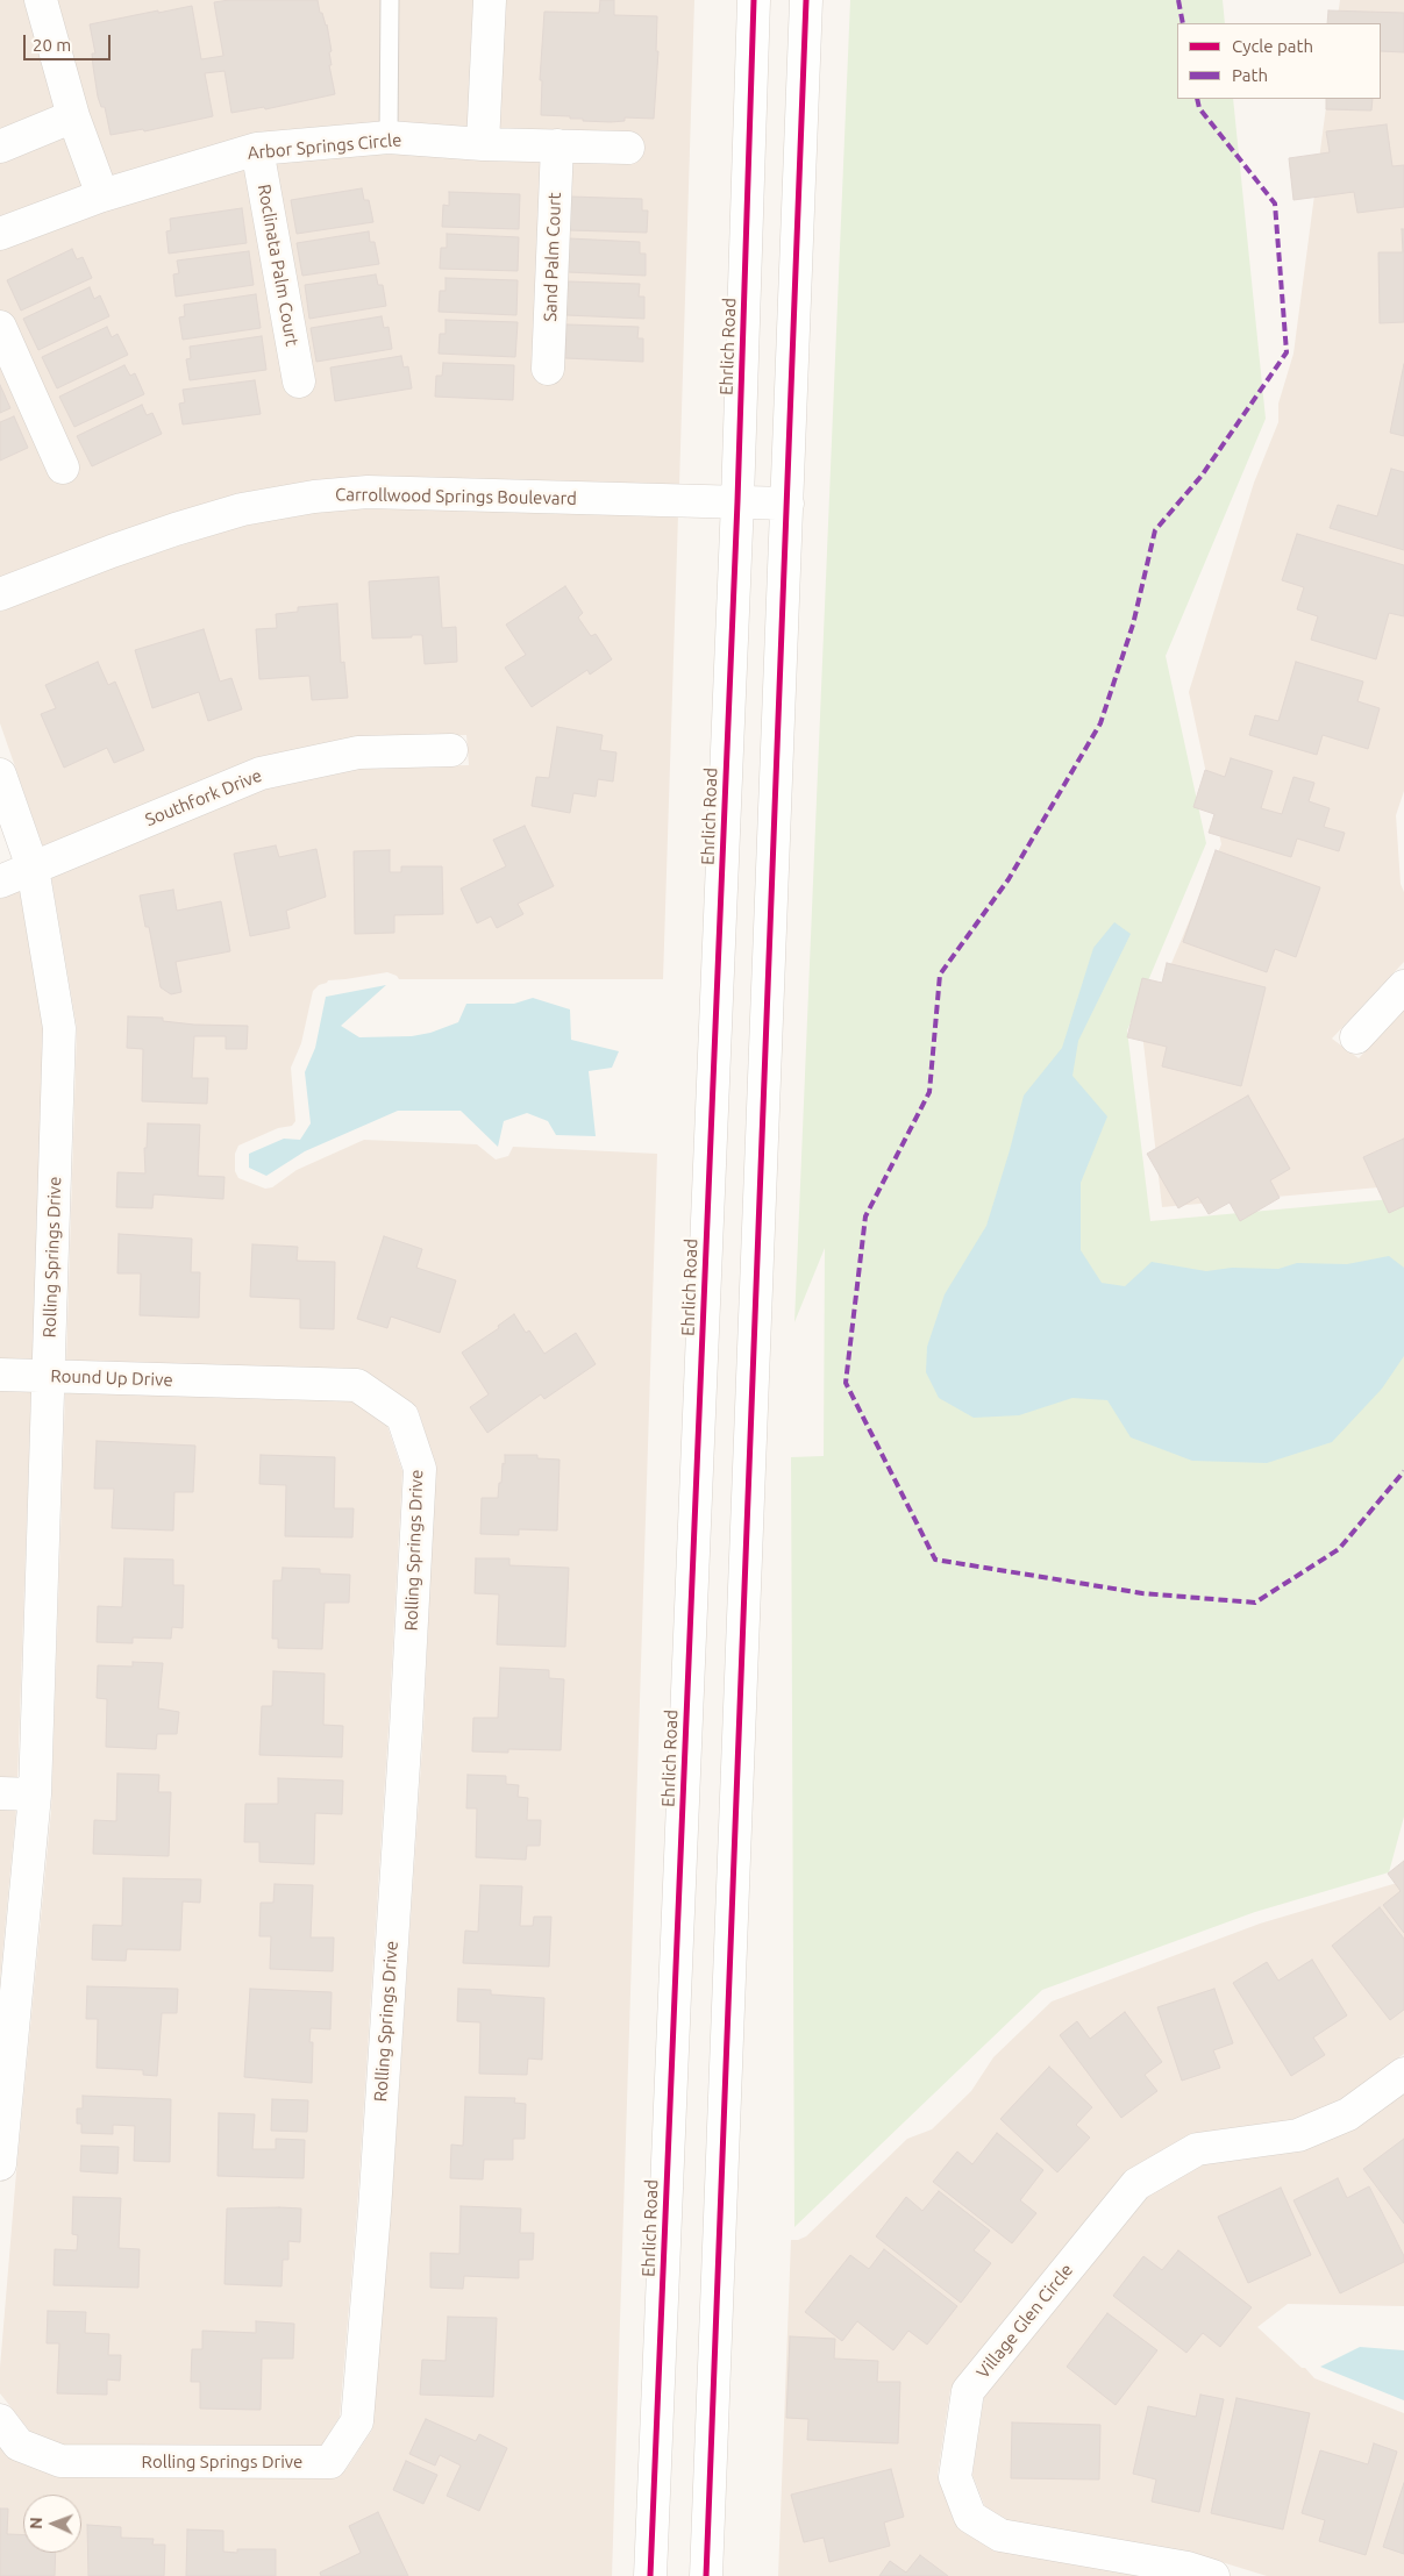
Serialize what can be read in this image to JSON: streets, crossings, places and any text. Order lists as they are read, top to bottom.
{
  "streets": {
    "street": [
      "Arbor Springs Circle",
      "Sand Palm Court",
      "Roclinata Palm Court",
      "Ehrlich Road",
      "Carrollwood Springs Boulevard",
      "Southfork Drive",
      "Rolling Springs Drive",
      "Round Up Drive",
      "Village Glen Circle"
    ]
  },
  "crossings": [
    ["Arbor Springs Circle", "Sand Palm Court"],
    ["Arbor Springs Circle", "Roclinata Palm Court"],
    ["Ehrlich Road", "Carrollwood Springs Boulevard"],
    ["Southfork Drive", "Rolling Springs Drive"],
    ["Rolling Springs Drive", "Round Up Drive"]
  ],
  "legend": ["Cycle path", "Path"],
  "scale_bar": "20 m",
  "north": "left"
}
